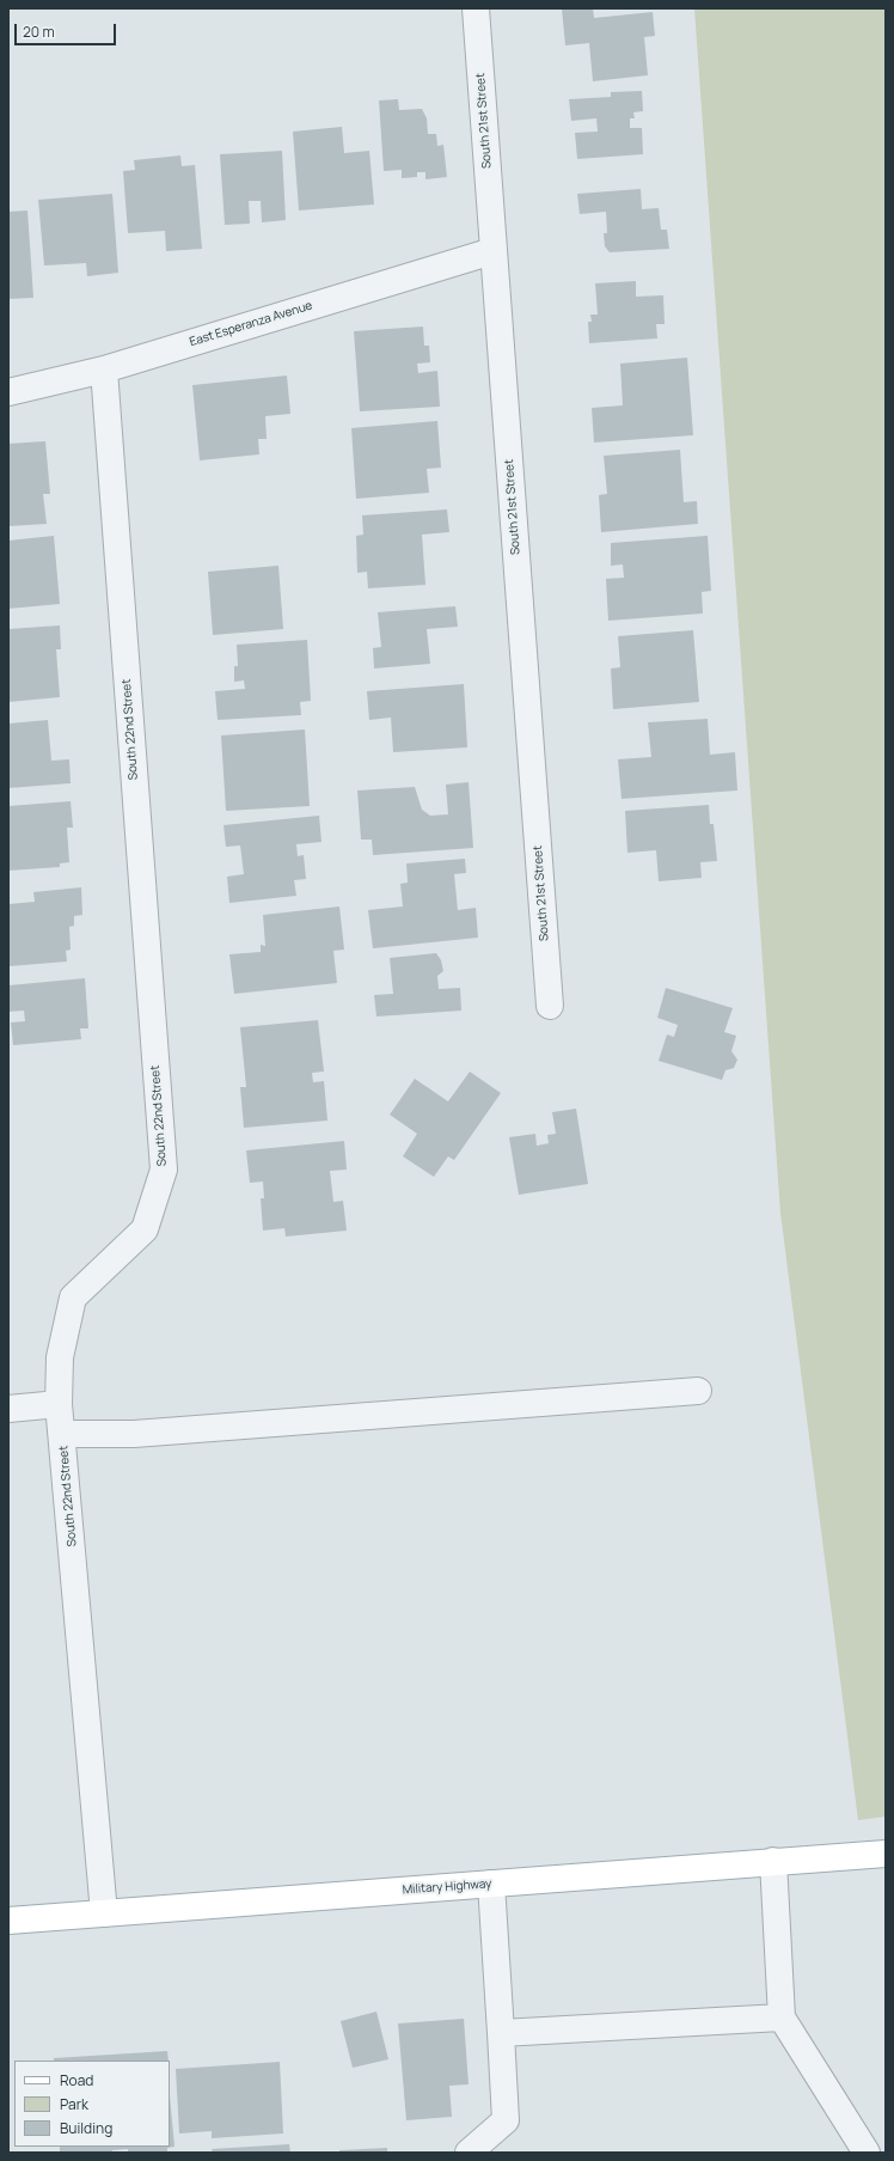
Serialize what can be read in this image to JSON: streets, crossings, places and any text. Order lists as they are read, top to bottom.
{
  "streets": {
    "main road": ["Military Highway"],
    "street": ["South 21st Street", "East Esperanza Avenue", "South 22nd Street"]
  },
  "crossings": [
    ["South 21st Street", "East Esperanza Avenue"],
    ["East Esperanza Avenue", "South 22nd Street"],
    ["South 22nd Street", "Military Highway"]
  ],
  "legend": ["Road", "Park", "Building"],
  "scale_bar": "20 m"
}
